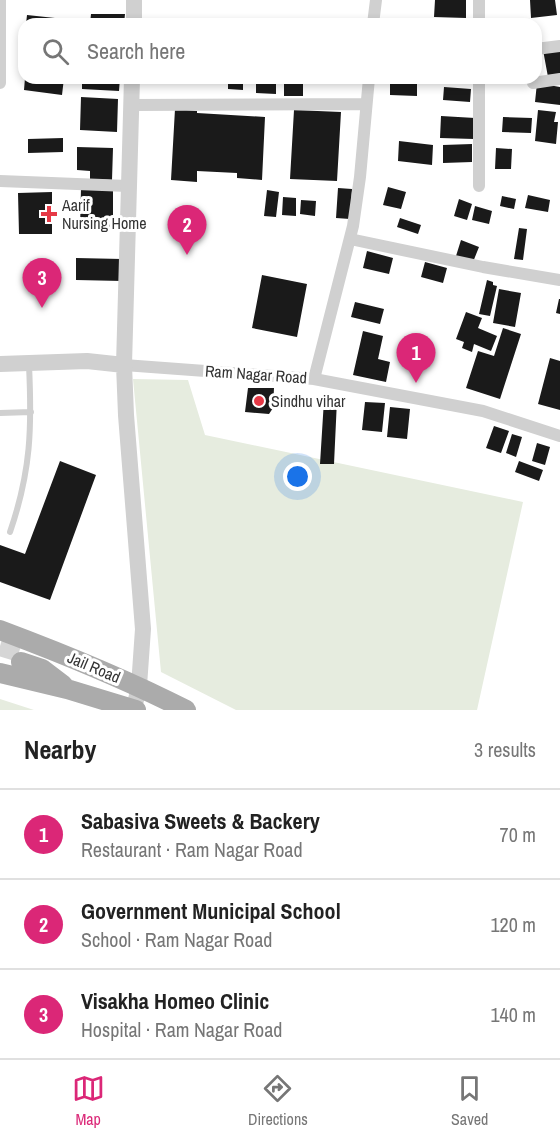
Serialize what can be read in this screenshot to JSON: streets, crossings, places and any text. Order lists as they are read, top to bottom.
{
  "streets": {
    "main road": ["Jail Road"],
    "street": ["Ram Nagar Road"]
  },
  "places": {
    "health": ["Aarif Nursing Home"],
    "other": ["Sindhu vihar"]
  },
  "page": {
    "search": "Search here",
    "pins": ["2", "3", "1"],
    "heading": ["Nearby", "3 results"],
    "list": [
      {
        "mark": "1",
        "name": "Sabasiva Sweets & Backery",
        "note": "Restaurant · Ram Nagar Road",
        "value": "70 m"
      },
      {
        "mark": "2",
        "name": "Government Municipal School",
        "note": "School · Ram Nagar Road",
        "value": "120 m"
      },
      {
        "mark": "3",
        "name": "Visakha Homeo Clinic",
        "note": "Hospital · Ram Nagar Road",
        "value": "140 m"
      }
    ],
    "nav": ["Map", "Directions", "Saved"]
  }
}
